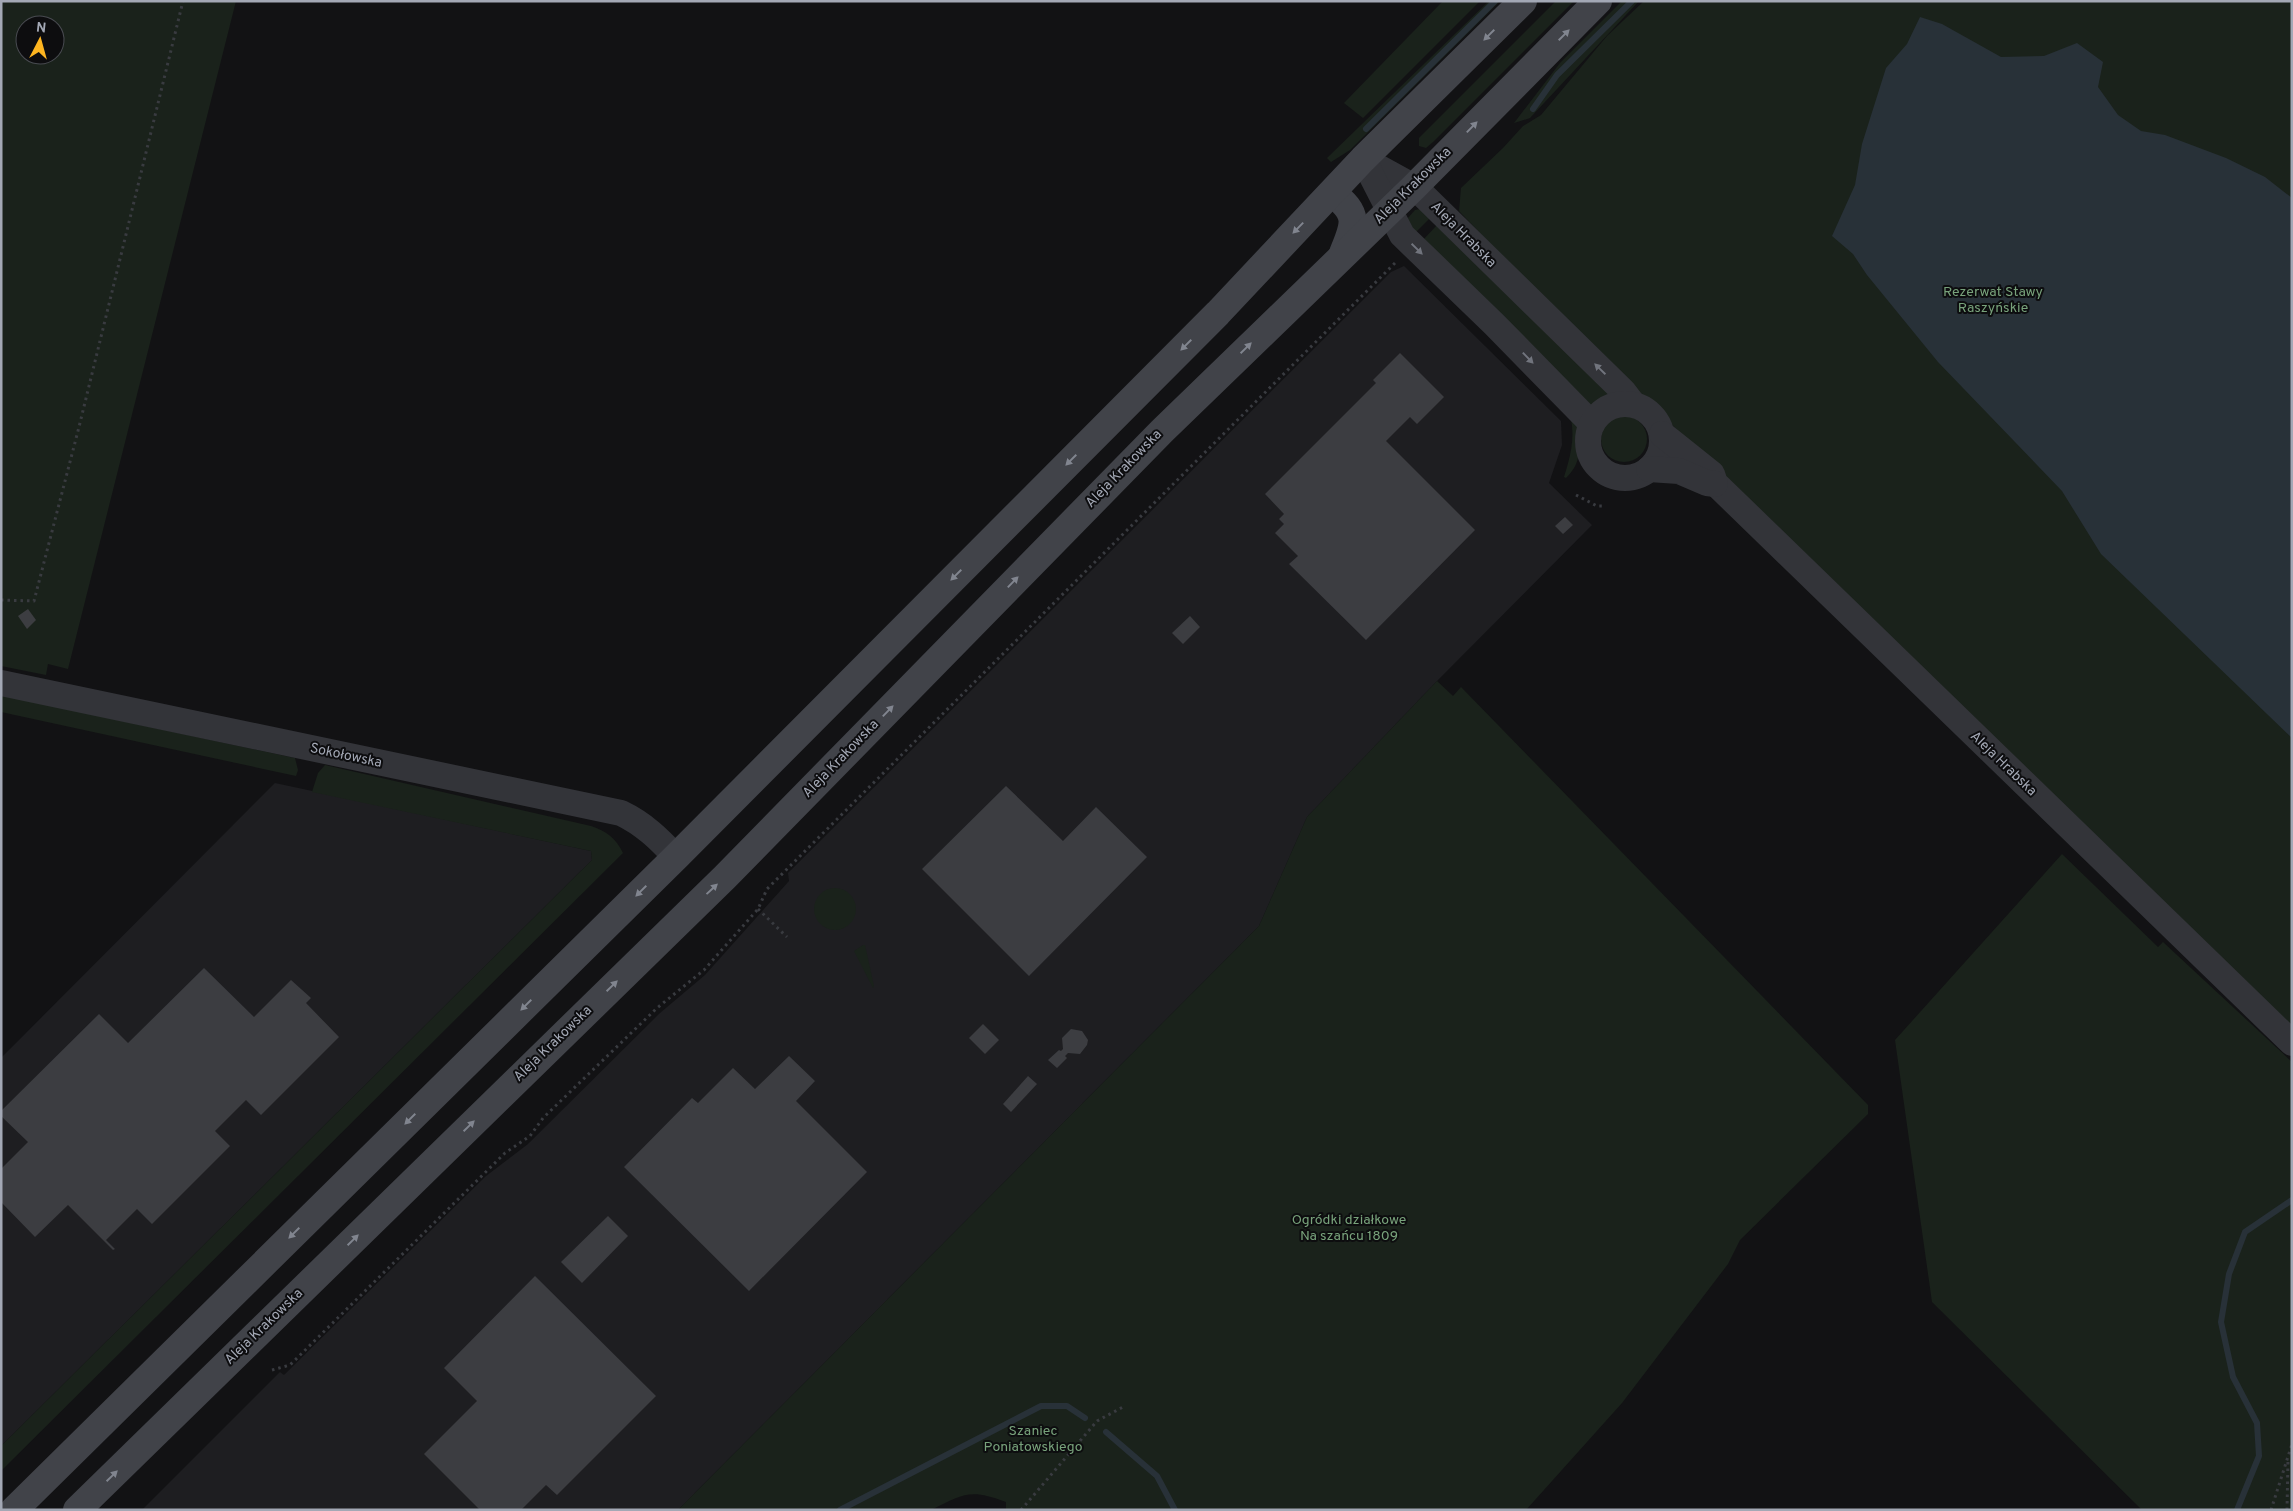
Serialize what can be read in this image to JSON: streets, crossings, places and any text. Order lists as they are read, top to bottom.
{
  "streets": {
    "main road": ["Aleja Krakowska"],
    "street": ["Aleja Hrabska", "Sokołowska"]
  },
  "crossings": [
    ["Aleja Krakowska", "Aleja Hrabska"]
  ],
  "parks": ["Rezerwat Stawy Raszyńskie", "Ogródki działkowe Na szańcu 1809", "Szaniec Poniatowskiego"],
  "north": "top"
}
